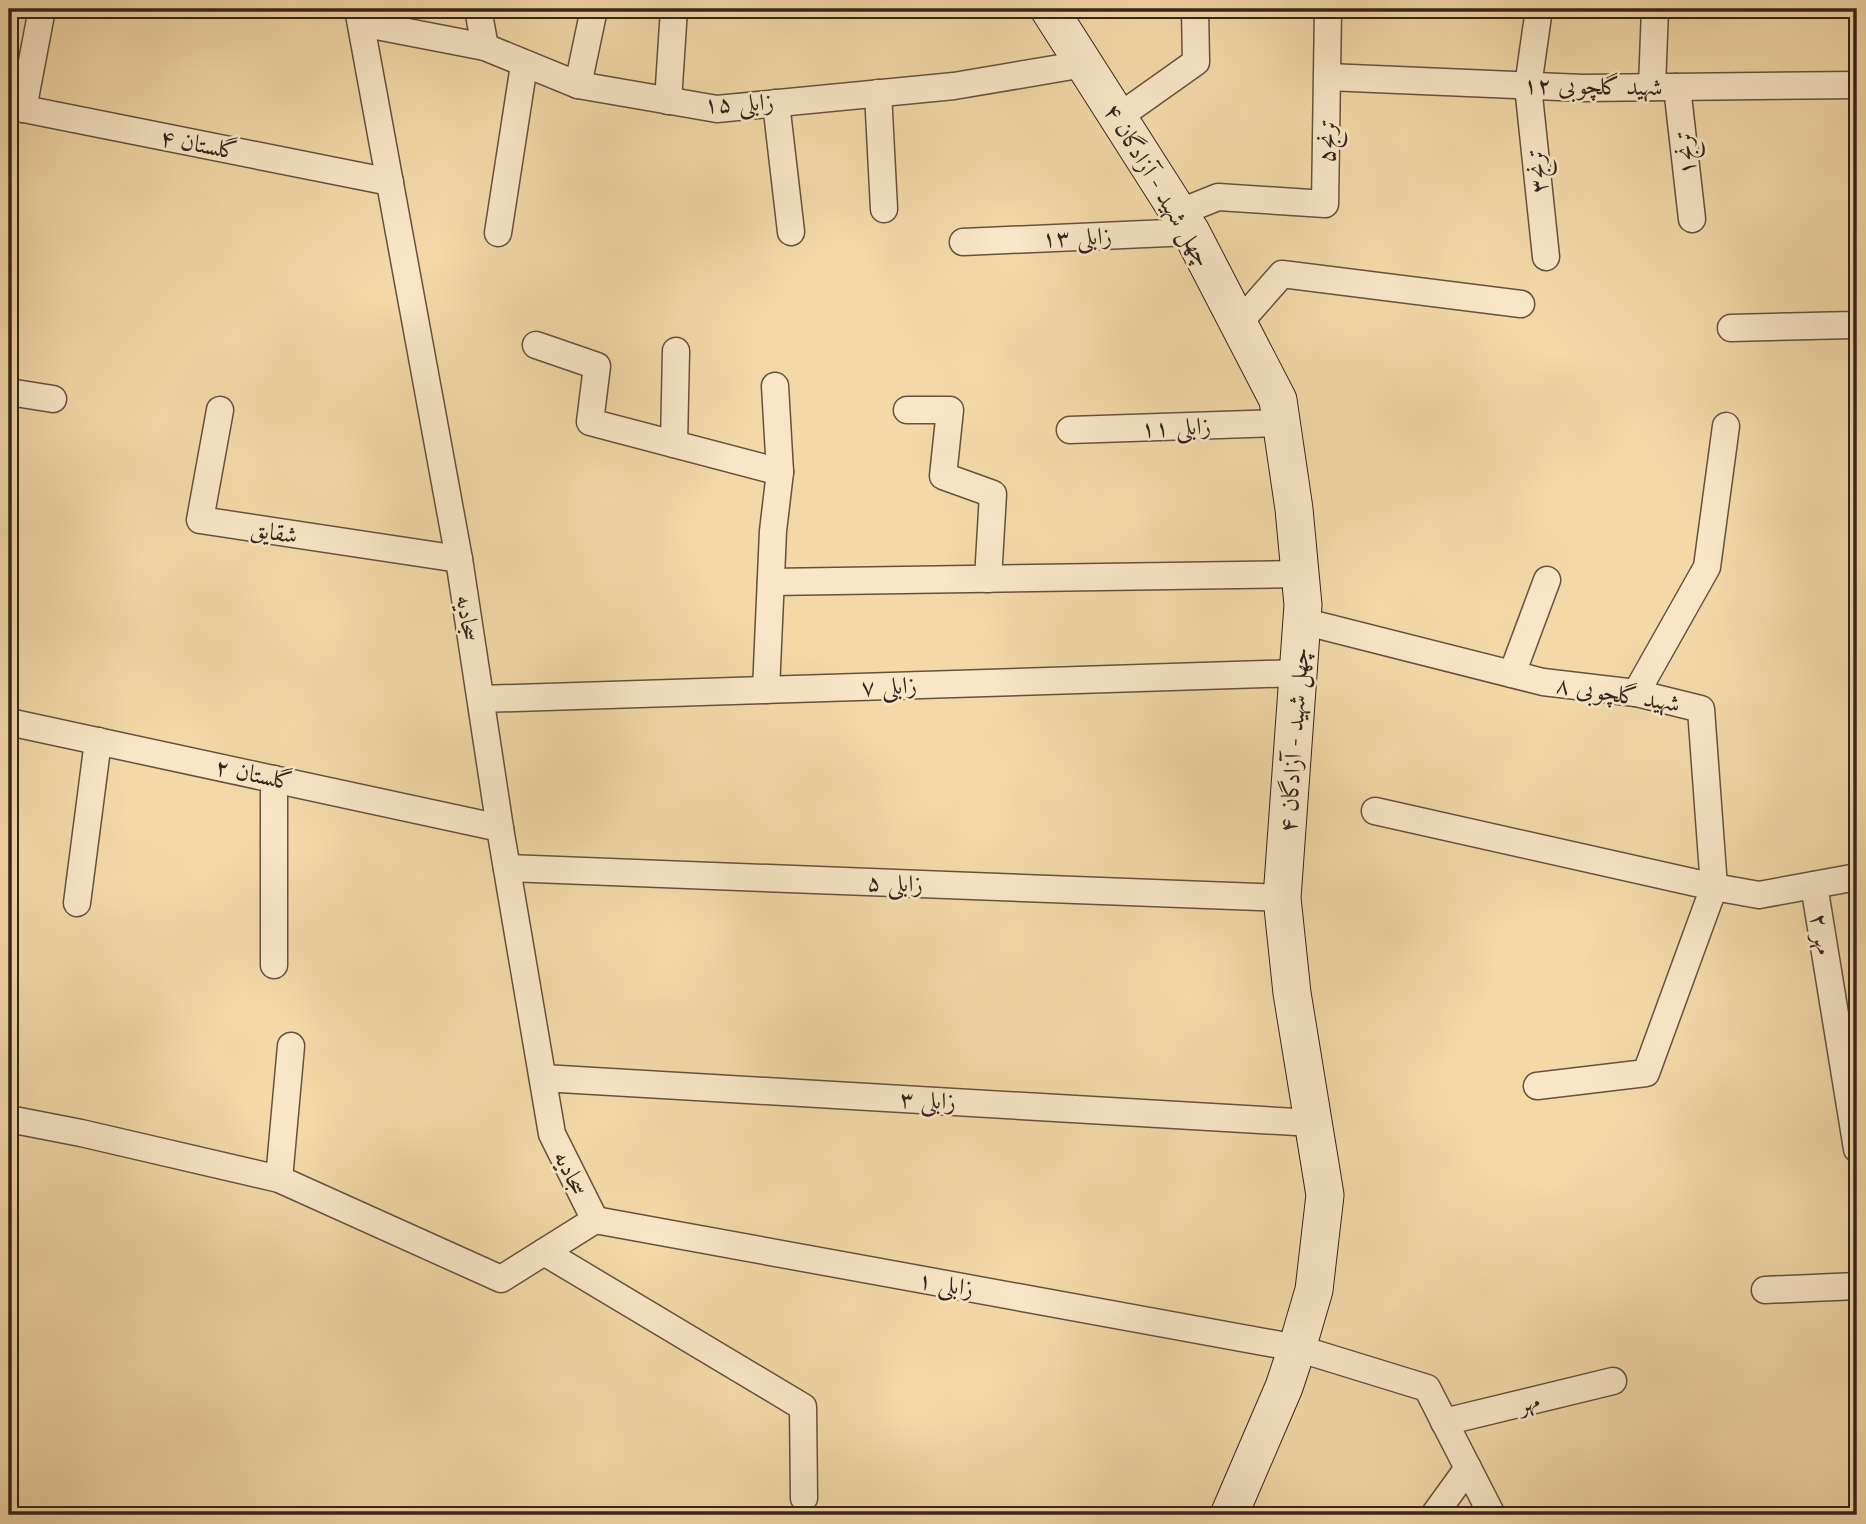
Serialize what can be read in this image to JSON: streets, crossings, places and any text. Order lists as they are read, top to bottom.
{
  "streets": {
    "street": [
      "شهید گلچوبی ۱۲",
      "زابلی ۱۵",
      "ترنج۵",
      "گلستان ۴",
      "ترنج۱",
      "ترنج۳",
      "چهل شهید - آزادگان ۴",
      "زابلی ۱۳",
      "زابلی ۱۱",
      "شقایق",
      "سجادیه",
      "زابلی ۷",
      "شهید گلچوبی ۸",
      "گلستان ۲",
      "زابلی ۵",
      "مهر ۲",
      "زابلی ۳",
      "زابلی ۱",
      "مهر"
    ]
  },
  "crossings": [
    ["شهید گلچوبی ۱۲", "ترنج۵"],
    ["شهید گلچوبی ۱۲", "ترنج۱"],
    ["شهید گلچوبی ۱۲", "ترنج۳"],
    ["زابلی ۱۵", "چهل شهید - آزادگان ۴"],
    ["زابلی ۱۵", "سجادیه"],
    ["ترنج۵", "زابلی ۱۳"],
    ["گلستان ۴", "سجادیه"],
    ["چهل شهید - آزادگان ۴", "زابلی ۱۳"],
    ["چهل شهید - آزادگان ۴", "زابلی ۱۱"],
    ["چهل شهید - آزادگان ۴", "زابلی ۷"],
    ["چهل شهید - آزادگان ۴", "شهید گلچوبی ۸"],
    ["چهل شهید - آزادگان ۴", "زابلی ۵"],
    ["چهل شهید - آزادگان ۴", "زابلی ۳"],
    ["چهل شهید - آزادگان ۴", "زابلی ۱"],
    ["شقایق", "سجادیه"],
    ["سجادیه", "زابلی ۷"],
    ["سجادیه", "گلستان ۲"],
    ["سجادیه", "زابلی ۵"],
    ["سجادیه", "زابلی ۳"],
    ["سجادیه", "زابلی ۱"],
    ["زابلی ۱", "مهر"]
  ]
}
